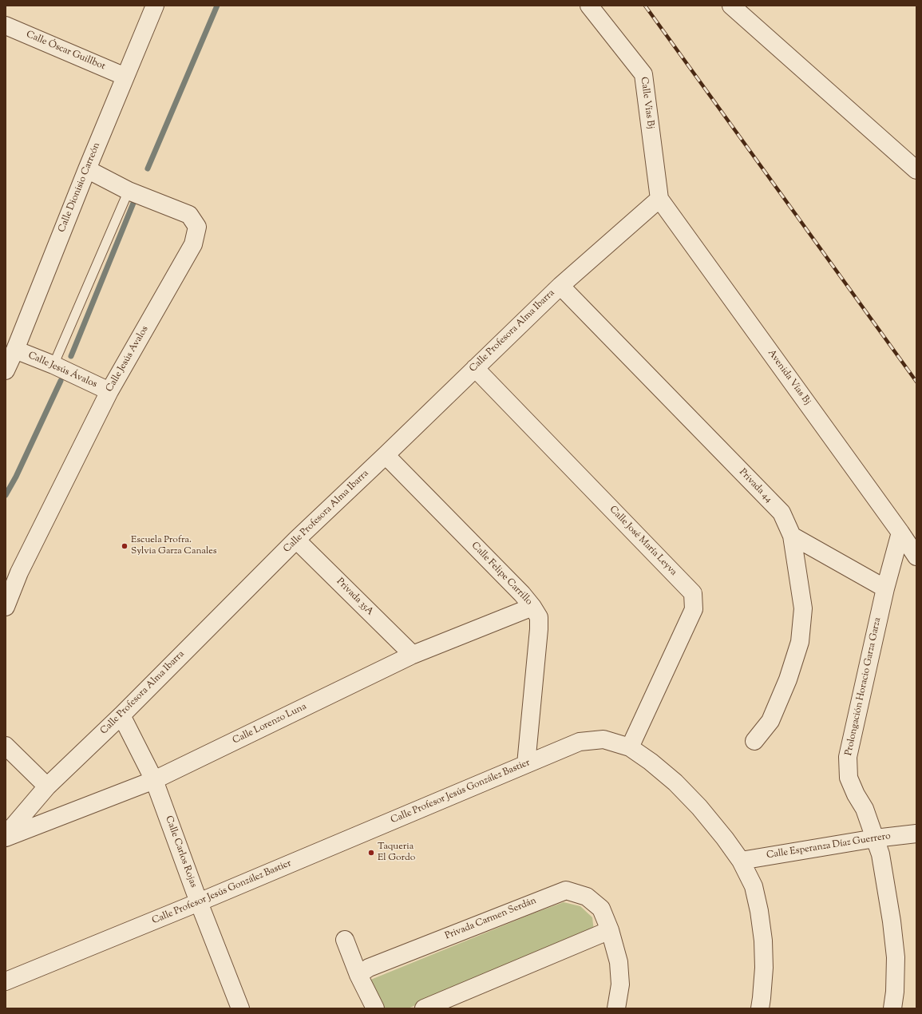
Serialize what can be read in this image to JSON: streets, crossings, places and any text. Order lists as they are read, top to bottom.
{
  "streets": {
    "street": [
      "Calle Óscar Guillbot",
      "Calle Vías Bj",
      "Calle Dionisio Carreón",
      "Calle Profesora Alma Ibarra",
      "Calle Jesús Avalos",
      "Calle Jesús Ávalos",
      "Avenida Vías Bj",
      "Privada 44",
      "Calle José María Leyva",
      "Calle Felipe Carrillo",
      "Privada 35A",
      "Prolongación Horacio Garza Garza",
      "Calle Lorenzo Luna",
      "Calle Profesor Jesús González Bastier",
      "Calle Esperanza Díaz Guerrero",
      "Calle Carlos Rojas",
      "Privada Carmen Serdán"
    ]
  },
  "crossings": [
    ["Calle Óscar Guillbot", "Calle Dionisio Carreón"],
    ["Calle Vías Bj", "Calle Profesora Alma Ibarra"],
    ["Calle Vías Bj", "Avenida Vías Bj"],
    ["Calle Dionisio Carreón", "Calle Jesús Avalos"],
    ["Calle Dionisio Carreón", "Calle Jesús Ávalos"],
    ["Calle Profesora Alma Ibarra", "Avenida Vías Bj"],
    ["Calle Profesora Alma Ibarra", "Privada 44"],
    ["Calle Profesora Alma Ibarra", "Calle José María Leyva"],
    ["Calle Profesora Alma Ibarra", "Calle Felipe Carrillo"],
    ["Calle Profesora Alma Ibarra", "Privada 35A"],
    ["Calle Profesora Alma Ibarra", "Calle Lorenzo Luna"],
    ["Calle Profesora Alma Ibarra", "Calle Carlos Rojas"],
    ["Calle Jesús Avalos", "Calle Jesús Ávalos"],
    ["Avenida Vías Bj", "Prolongación Horacio Garza Garza"],
    ["Calle José María Leyva", "Calle Profesor Jesús González Bastier"],
    ["Calle Felipe Carrillo", "Calle Lorenzo Luna"],
    ["Calle Felipe Carrillo", "Calle Profesor Jesús González Bastier"],
    ["Privada 35A", "Calle Lorenzo Luna"],
    ["Prolongación Horacio Garza Garza", "Calle Esperanza Díaz Guerrero"],
    ["Calle Lorenzo Luna", "Calle Carlos Rojas"],
    ["Calle Profesor Jesús González Bastier", "Calle Esperanza Díaz Guerrero"],
    ["Calle Profesor Jesús González Bastier", "Calle Carlos Rojas"]
  ],
  "places": ["Escuela Profra. Sylvia Garza Canales", "Taqueria El Gordo"]
}
